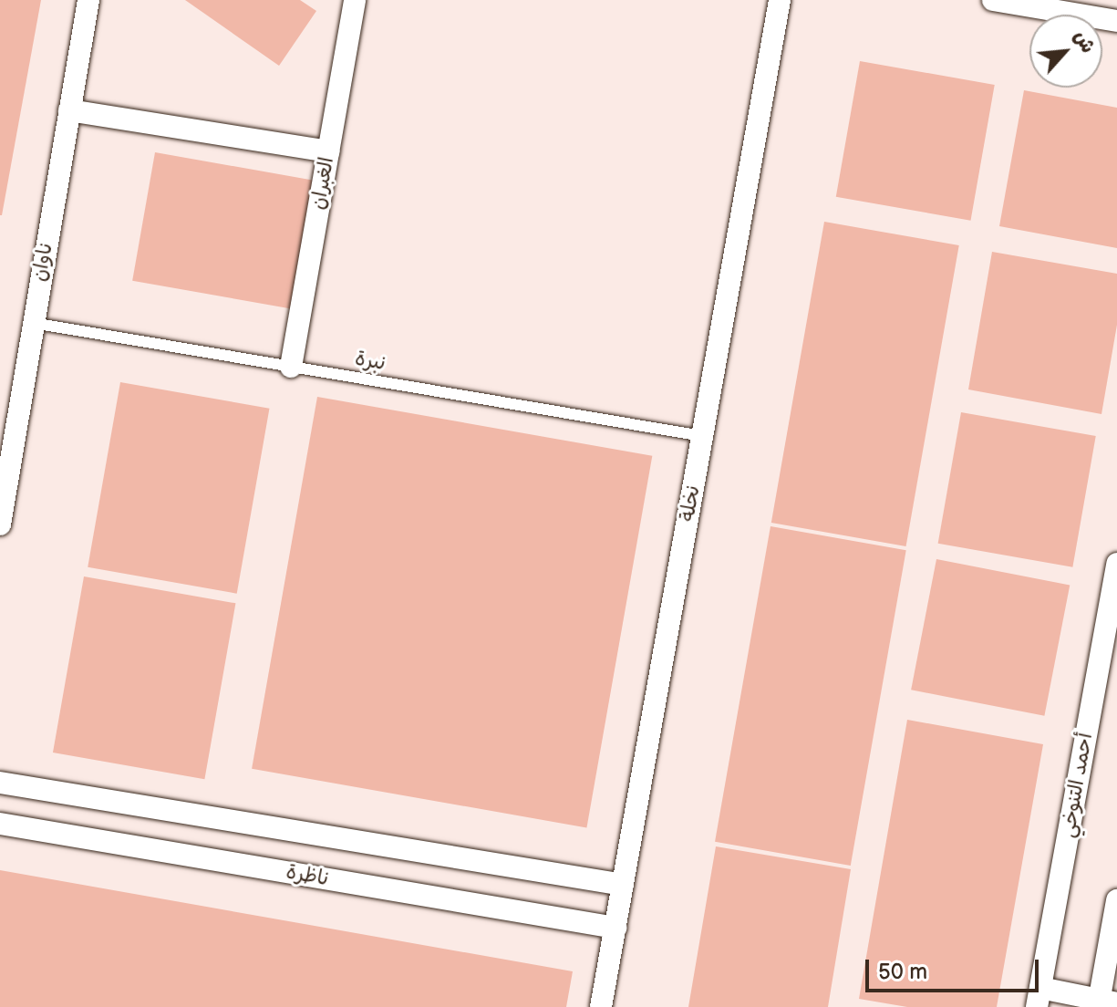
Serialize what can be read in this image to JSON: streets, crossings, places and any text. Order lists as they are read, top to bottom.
{
  "streets": {
    "street": [
      "الغبران",
      "ناوان",
      "نخلة",
      "أحمد التنوخي",
      "ناظرة"
    ],
    "lane": ["نبرة"]
  },
  "crossings": [
    ["الغبران", "نبرة"],
    ["ناوان", "نبرة"],
    ["نبرة", "نخلة"],
    ["نخلة", "ناظرة"]
  ],
  "scale_bar": "50 m",
  "north": "top right"
}
